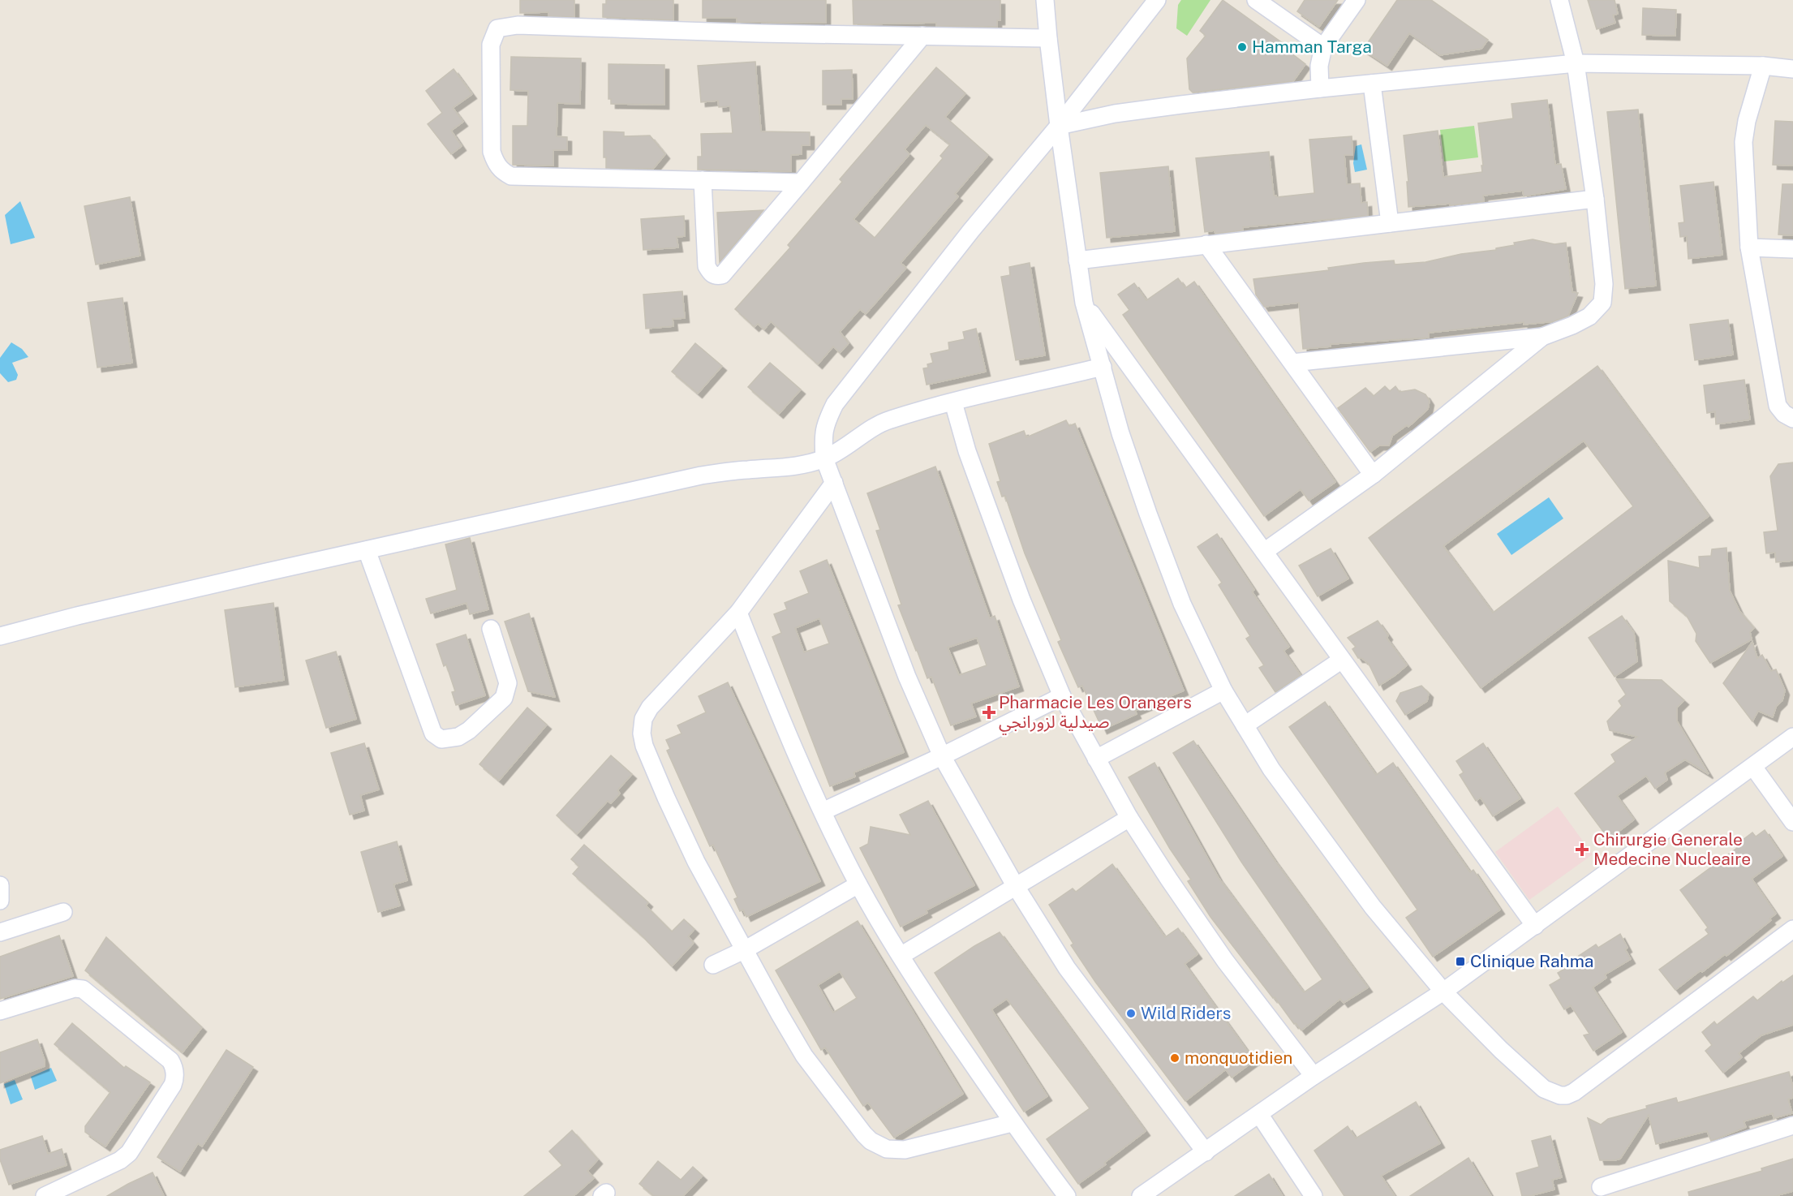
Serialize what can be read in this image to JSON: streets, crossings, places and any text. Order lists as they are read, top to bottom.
{
  "places": {
    "other": ["Hamman Targa", "Wild Riders", "monquotidien"],
    "health": ["Pharmacie Les Orangers صيدلية لزورانجي", "Chirurgie Generale Medecine Nucleaire"],
    "transit": ["Clinique Rahma"]
  }
}
